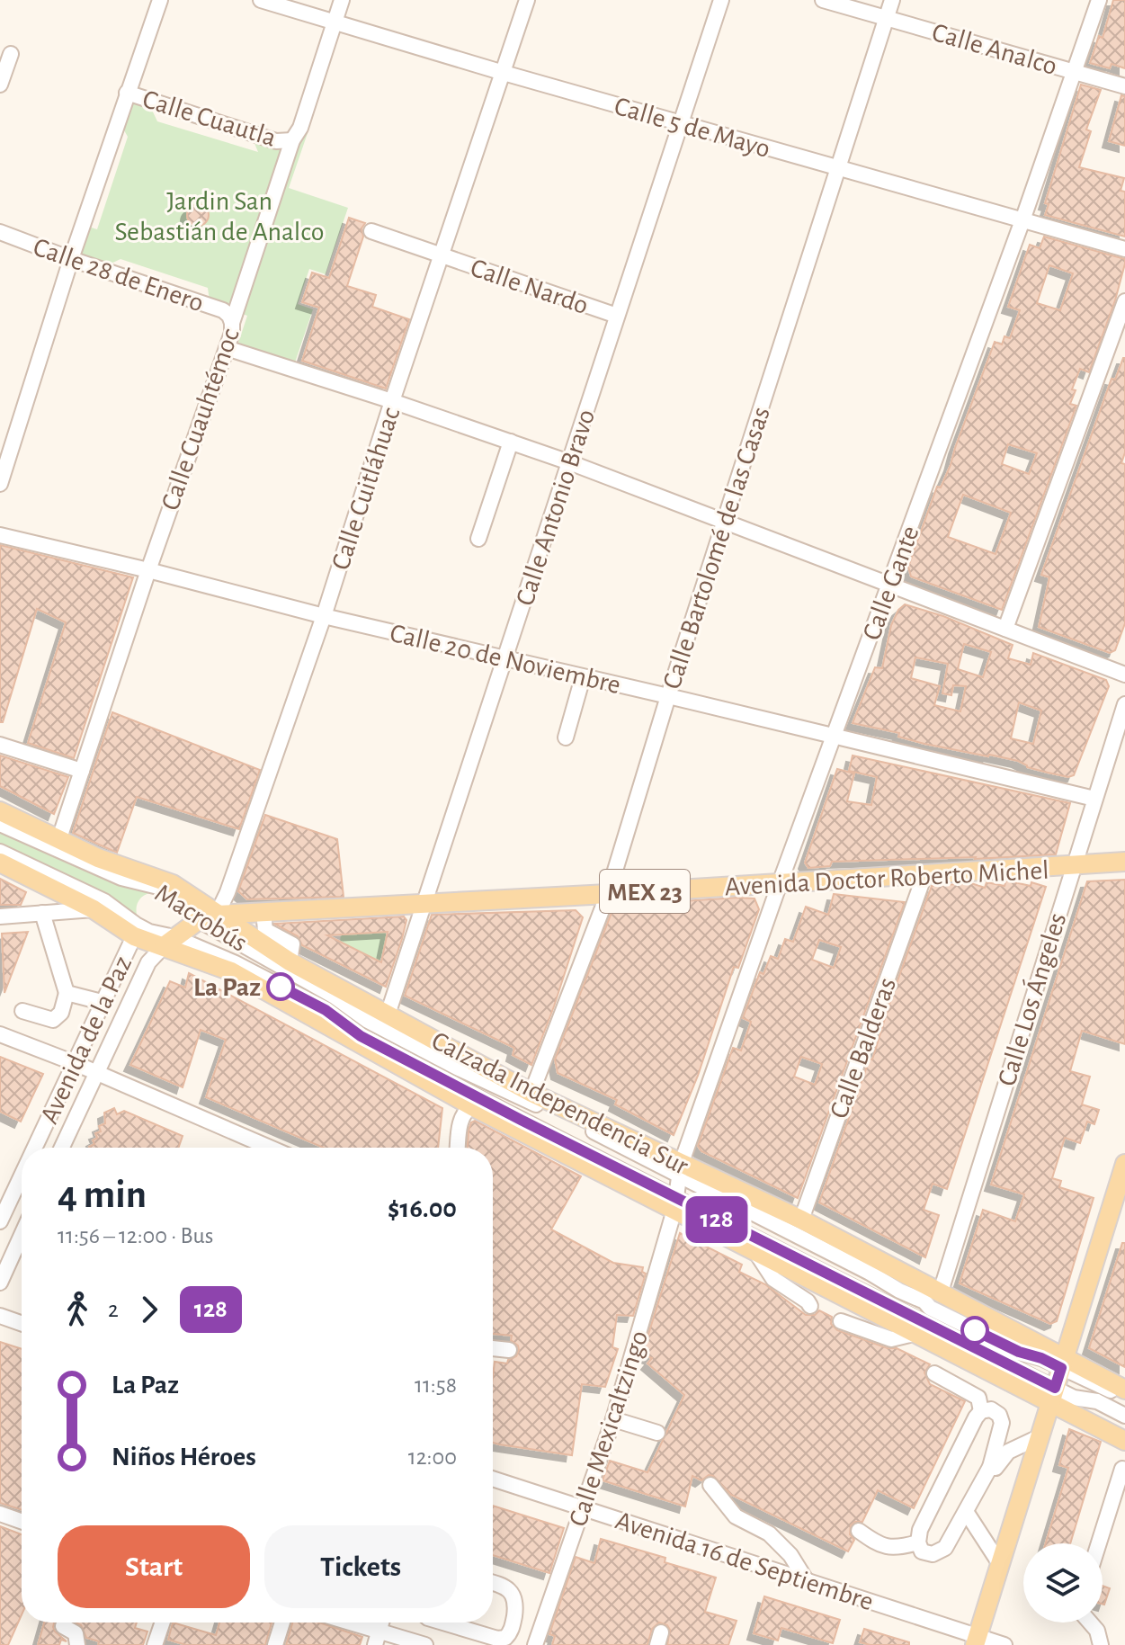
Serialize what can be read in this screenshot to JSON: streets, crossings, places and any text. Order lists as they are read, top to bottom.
{
  "streets": {
    "main road": ["Avenida Doctor Roberto Michel", "MEX 23", "Calzada Independencia Sur"],
    "street": [
      "Calle Analco",
      "Calle Cuautla",
      "Calle 5 de Mayo",
      "Calle 28 de Enero",
      "Calle Nardo",
      "Calle Cuauhtémoc",
      "Calle Cuitláhuac",
      "Calle Antonio Bravo",
      "Calle Bartolomé de las Casas",
      "Calle Gante",
      "Calle 20 de Noviembre",
      "Macrobús",
      "Calle Los Ángeles",
      "Avenida de la Paz",
      "Calle Balderas",
      "Calle Mexicaltzingo",
      "Avenida 16 de Septiembre"
    ]
  },
  "crossings": [
    ["Calle Analco", "Calle Bartolomé de las Casas"],
    ["Calle Analco", "Calle Gante"],
    ["Calle Cuautla", "Calle Cuauhtémoc"],
    ["Calle 5 de Mayo", "Calle Cuauhtémoc"],
    ["Calle 5 de Mayo", "Calle Cuitláhuac"],
    ["Calle 5 de Mayo", "Calle Antonio Bravo"],
    ["Calle 5 de Mayo", "Calle Bartolomé de las Casas"],
    ["Calle 5 de Mayo", "Calle Gante"],
    ["Calle 28 de Enero", "Calle Cuauhtémoc"],
    ["Calle Nardo", "Calle Cuitláhuac"],
    ["Calle Nardo", "Calle Antonio Bravo"],
    ["Calle Cuauhtémoc", "Calle 20 de Noviembre"],
    ["Calle Cuauhtémoc", "Calzada Independencia Sur"],
    ["Calle Cuitláhuac", "Calle 20 de Noviembre"],
    ["Calle Cuitláhuac", "Avenida Doctor Roberto Michel"],
    ["Calle Cuitláhuac", "Macrobús"],
    ["Calle Cuitláhuac", "Calzada Independencia Sur"],
    ["Calle Antonio Bravo", "Calle 20 de Noviembre"],
    ["Calle Antonio Bravo", "Avenida Doctor Roberto Michel"],
    ["Calle Antonio Bravo", "Calzada Independencia Sur"],
    ["Calle Bartolomé de las Casas", "Calle 20 de Noviembre"],
    ["Calle Bartolomé de las Casas", "Avenida Doctor Roberto Michel"],
    ["Calle Bartolomé de las Casas", "Calzada Independencia Sur"],
    ["Calle Gante", "Calle 20 de Noviembre"],
    ["Calle Gante", "Avenida Doctor Roberto Michel"],
    ["Calle Gante", "Macrobús"],
    ["Calle Gante", "Calzada Independencia Sur"],
    ["Calle Gante", "Calle Mexicaltzingo"],
    ["Calle 20 de Noviembre", "Calle Los Ángeles"],
    ["Avenida Doctor Roberto Michel", "Macrobús"],
    ["Avenida Doctor Roberto Michel", "Calle Los Ángeles"],
    ["Avenida Doctor Roberto Michel", "Calle Balderas"],
    ["Avenida Doctor Roberto Michel", "Calzada Independencia Sur"],
    ["Macrobús", "Avenida de la Paz"],
    ["Macrobús", "Calzada Independencia Sur"],
    ["Macrobús", "Calle Mexicaltzingo"],
    ["Calle Los Ángeles", "Calzada Independencia Sur"],
    ["Avenida de la Paz", "Calzada Independencia Sur"],
    ["Calle Balderas", "Calzada Independencia Sur"],
    ["Calzada Independencia Sur", "Calle Mexicaltzingo"],
    ["Calle Mexicaltzingo", "Avenida 16 de Septiembre"]
  ],
  "parks": ["Jardin San Sebastián de Analco"],
  "places": ["La Paz"],
  "lines": ["bus line 128"],
  "page": {
    "on_map": "128",
    "heading": ["4 min", "11:56 – 12:00 · Bus", "$16.00"],
    "legs": ["2", "128"],
    "list": [
      {
        "name": "La Paz",
        "value": "11:58"
      },
      {
        "name": "Niños Héroes",
        "value": "12:00"
      }
    ],
    "buttons": ["Start", "Tickets"]
  }
}
